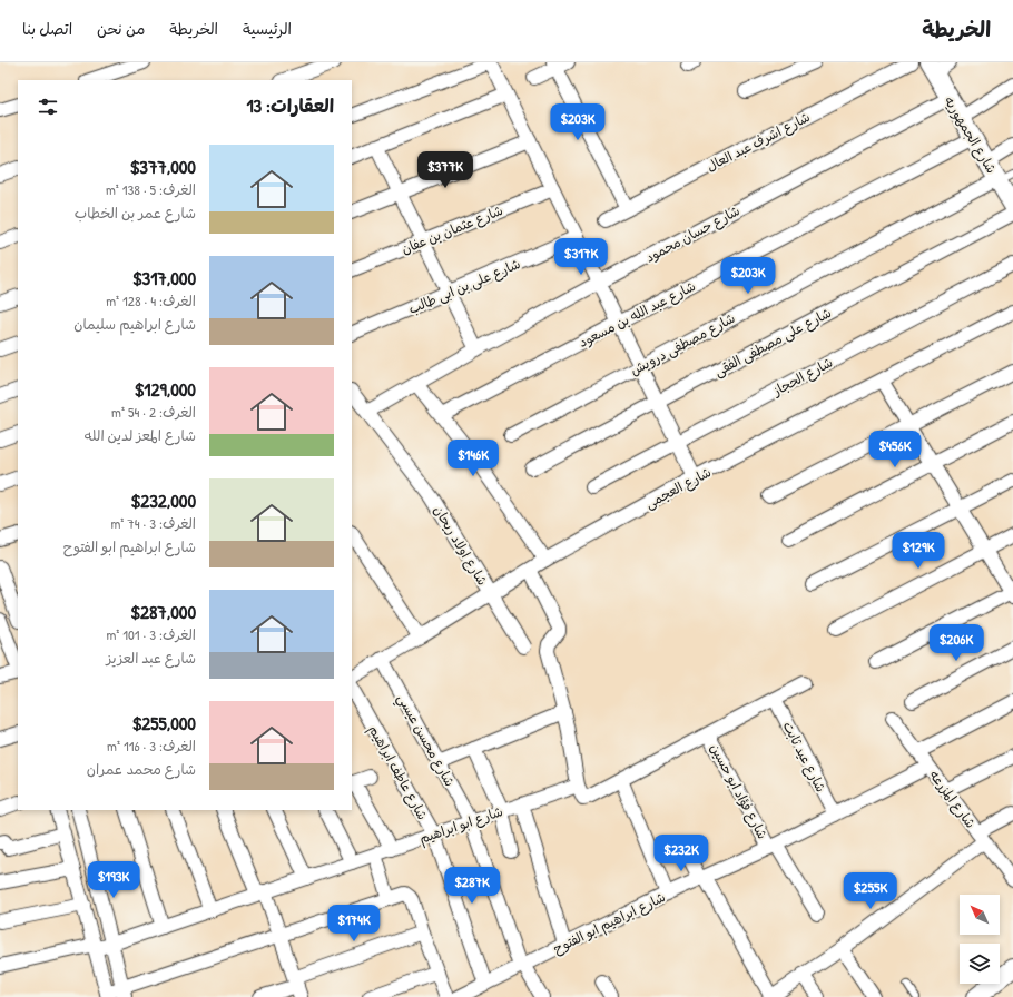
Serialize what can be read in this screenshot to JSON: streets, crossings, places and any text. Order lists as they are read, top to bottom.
{
  "streets": {
    "main road": ["شارع الجمهوريه"],
    "street": [
      "شارع اشرف عبد العال",
      "شارع عثمان بن عفان",
      "شارع حسان محمود",
      "شارع على بن ابى طالب",
      "شارع عبد الله بن مسعود",
      "شارع على مصطفى الفقى",
      "شارع مصطفى درويش",
      "شارع الحجاز",
      "شارع العجمى",
      "شارع اولاد ريحان",
      "شارع محسن عيسي",
      "شارع عيد ثابت",
      "شارع عاطف ابراهيم",
      "شارع فؤاد ابو حسين",
      "شارع المزرعه",
      "شارع ابو ابراهيم",
      "شارع ابراهيم ابو الفتوح"
    ]
  },
  "crossings": [
    ["شارع الجمهوريه", "شارع حسان محمود"],
    ["شارع الجمهوريه", "شارع عبد الله بن مسعود"],
    ["شارع الجمهوريه", "شارع مصطفى درويش"],
    ["شارع حسان محمود", "شارع اولاد ريحان"],
    ["شارع العجمى", "شارع اولاد ريحان"],
    ["شارع العجمى", "شارع محسن عيسي"],
    ["شارع محسن عيسي", "شارع ابو ابراهيم"],
    ["شارع محسن عيسي", "شارع ابراهيم ابو الفتوح"],
    ["شارع عيد ثابت", "شارع ابراهيم ابو الفتوح"],
    ["شارع عاطف ابراهيم", "شارع ابو ابراهيم"],
    ["شارع عاطف ابراهيم", "شارع ابراهيم ابو الفتوح"],
    ["شارع فؤاد ابو حسين", "شارع ابراهيم ابو الفتوح"],
    ["شارع المزرعه", "شارع ابراهيم ابو الفتوح"]
  ],
  "north": "top left",
  "page": {
    "header": "الخريطة",
    "nav": [
      "الرئيسية",
      "الخريطة",
      "من نحن",
      "اتصل بنا"
    ],
    "heading": "العقارات: 13",
    "price": [
      "$203K",
      "$377K",
      "$317K",
      "$203K",
      "$456K",
      "$146K",
      "$129K",
      "$206K",
      "$232K",
      "$193K",
      "$287K",
      "$255K",
      "$174K"
    ],
    "list": [
      {
        "name": "$377,000",
        "note": "الغرف: 5 · 138 m² · شارع عمر بن الخطاب"
      },
      {
        "name": "$317,000",
        "note": "الغرف: 4 · 128 m² · شارع ابراهيم سليمان"
      },
      {
        "name": "$129,000",
        "note": "الغرف: 2 · 54 m² · شارع المعز لدين الله"
      },
      {
        "name": "$232,000",
        "note": "الغرف: 3 · 74 m² · شارع ابراهيم ابو الفتوح"
      },
      {
        "name": "$287,000",
        "note": "الغرف: 3 · 101 m² · شارع عبد العزيز"
      },
      {
        "name": "$255,000",
        "note": "الغرف: 3 · 116 m² · شارع محمد عمران"
      }
    ]
  }
}
